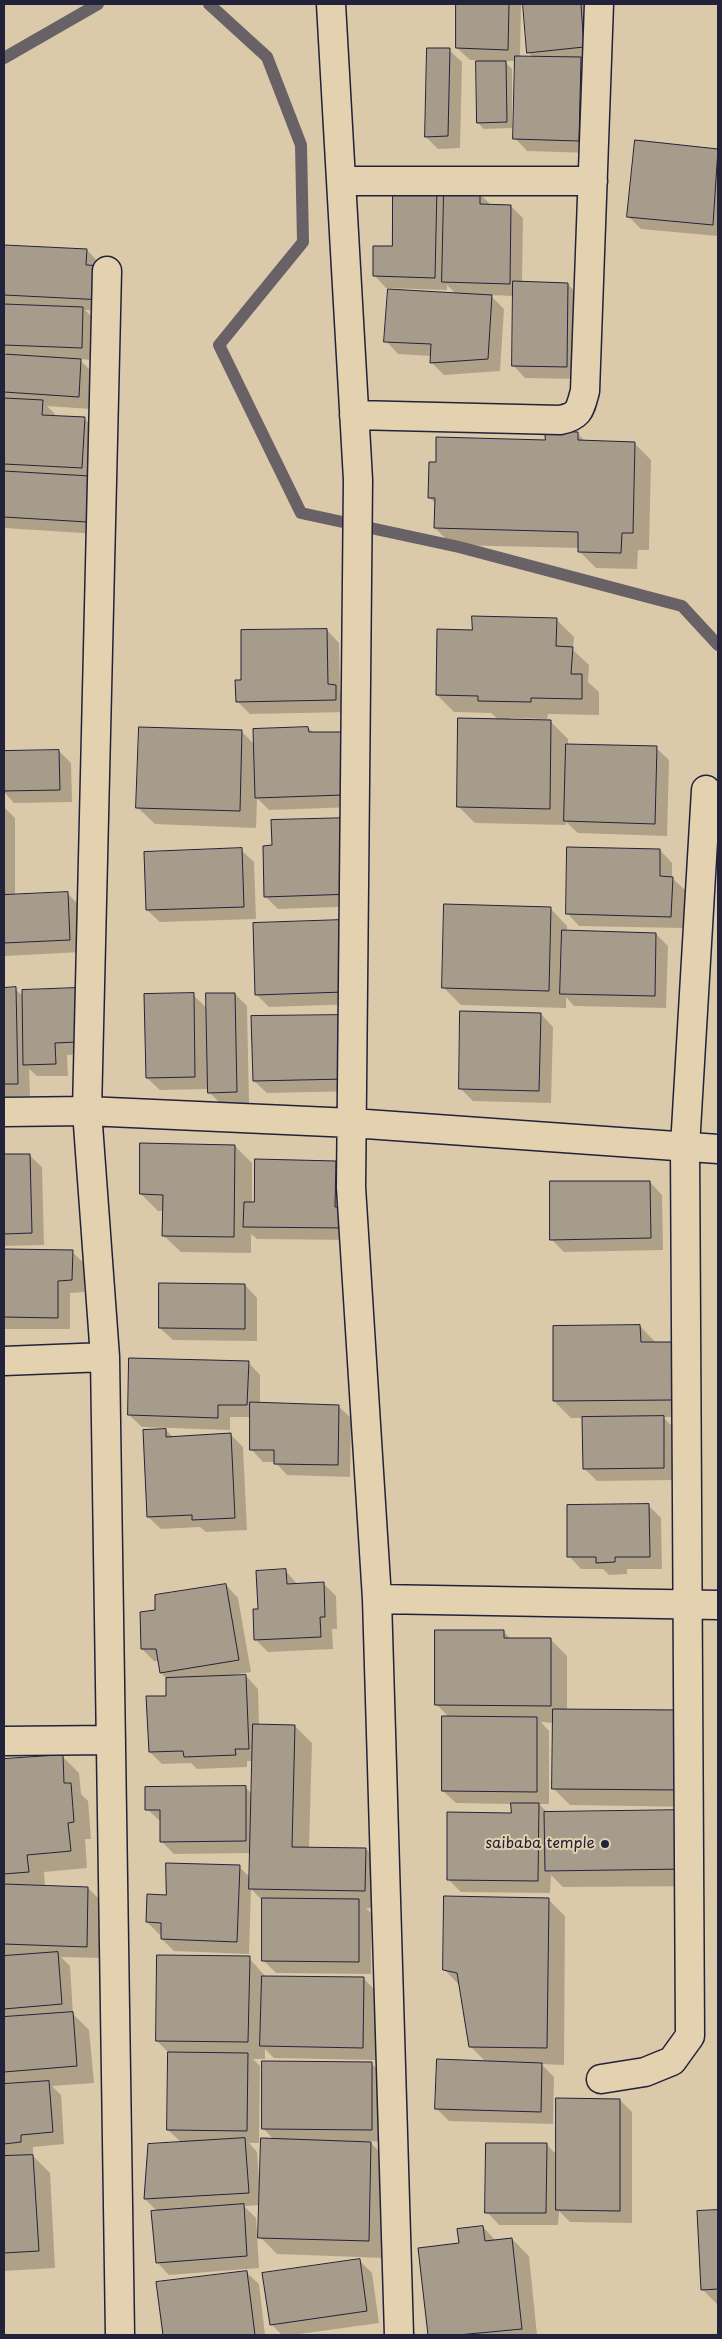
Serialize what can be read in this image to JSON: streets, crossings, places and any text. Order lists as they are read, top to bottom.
{
  "places": ["saibaba temple"]
}
